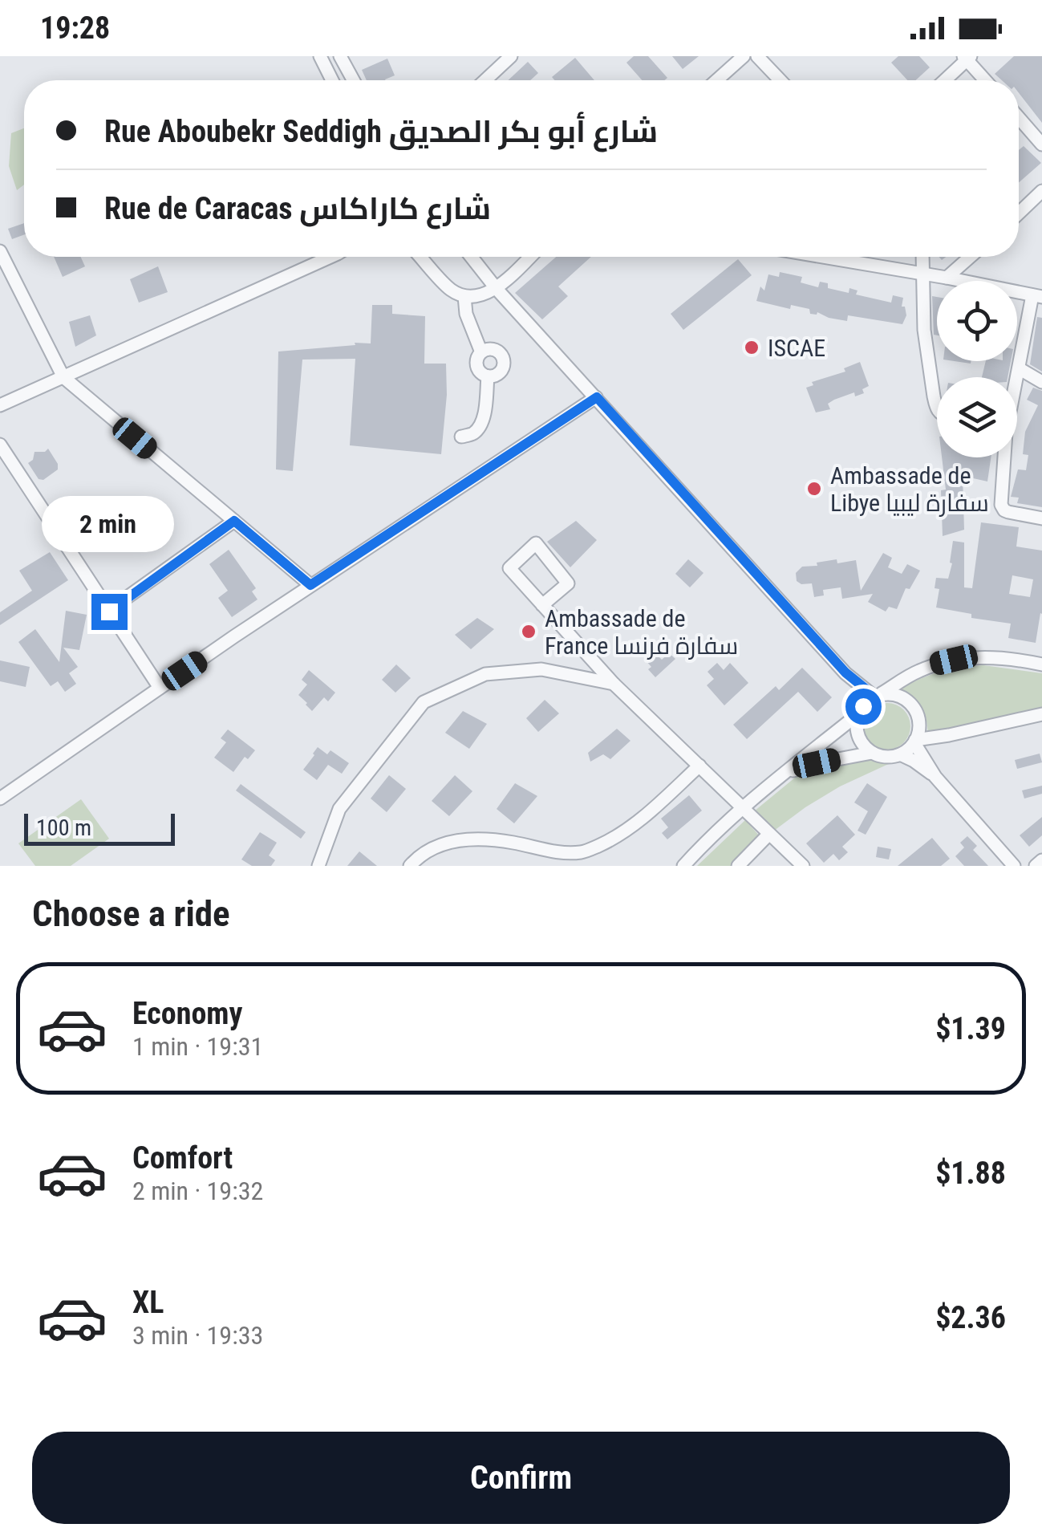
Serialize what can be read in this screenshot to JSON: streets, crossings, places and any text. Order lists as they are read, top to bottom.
{
  "places": ["ISCAE", "Ambassade de Libye سفارة ليبيا", "Ambassade de France سفارة فرنسا"],
  "scale_bar": "100 m",
  "page": {
    "status": "19:28",
    "banner": ["Rue Aboubekr Seddigh شارع أبو بكر الصديق", "Rue de Caracas شارع كاراكاس"],
    "bubble": "2 min",
    "scale": "100 m",
    "heading": "Choose a ride",
    "list": [
      {
        "name": "Economy",
        "note": "1 min · 19:31",
        "value": "$1.39"
      },
      {
        "name": "Comfort",
        "note": "2 min · 19:32",
        "value": "$1.88"
      },
      {
        "name": "XL",
        "note": "3 min · 19:33",
        "value": "$2.36"
      }
    ],
    "buttons": "Confirm"
  }
}
